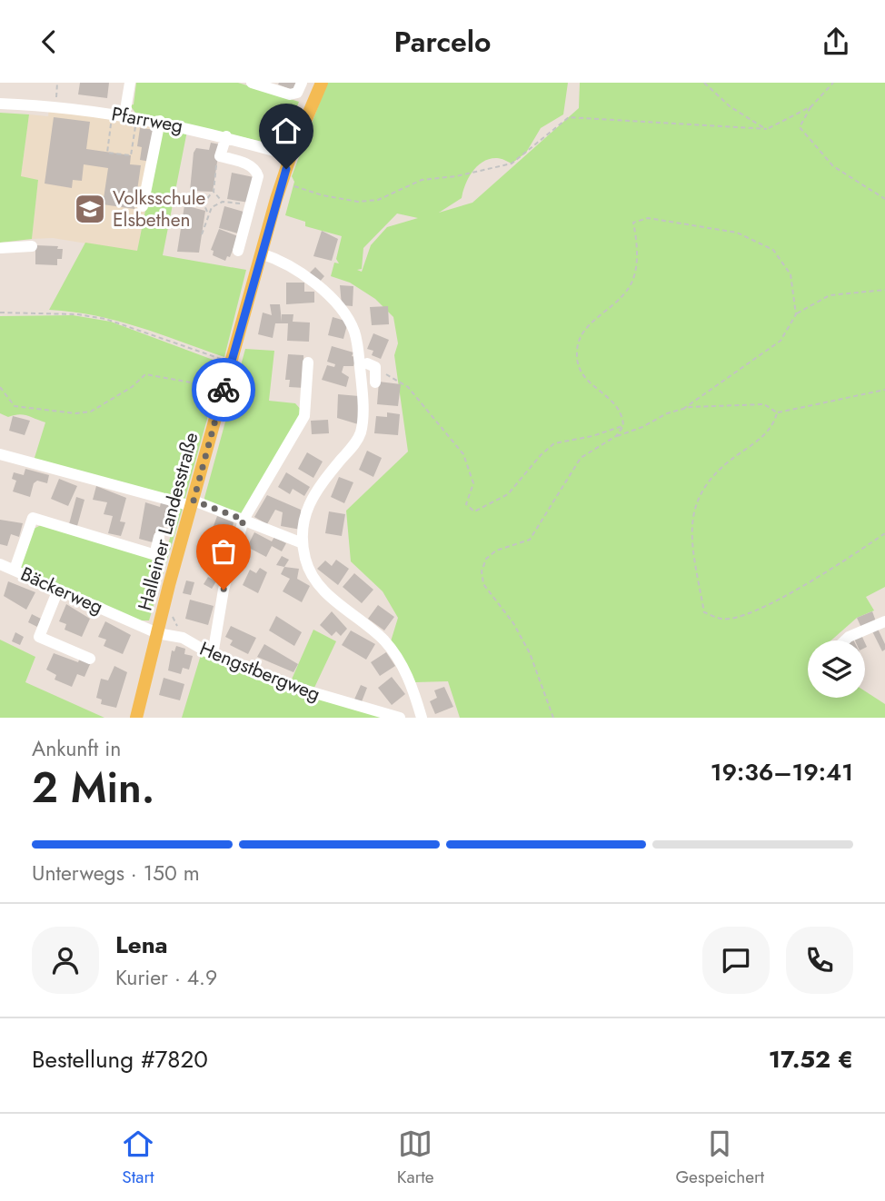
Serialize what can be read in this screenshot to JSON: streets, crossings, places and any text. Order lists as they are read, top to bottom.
{
  "streets": {
    "main road": ["Halleiner Landesstraße"],
    "street": ["Pfarrweg", "Bäckerweg", "Hengstbergweg"]
  },
  "crossings": [
    ["Pfarrweg", "Halleiner Landesstraße"],
    ["Halleiner Landesstraße", "Bäckerweg"],
    ["Halleiner Landesstraße", "Hengstbergweg"],
    ["Bäckerweg", "Hengstbergweg"]
  ],
  "places": {
    "school or university": ["Volksschule Elsbethen"]
  },
  "page": {
    "header": "Parcelo",
    "heading": ["2 Min.", "Ankunft in", "19:36–19:41"],
    "panel": [
      "Lena",
      "Kurier · 4.9",
      "Bestellung #7820",
      "17.52 €"
    ],
    "bar": "Unterwegs · 150 m",
    "tabs": ["Start", "Karte", "Gespeichert"]
  }
}
